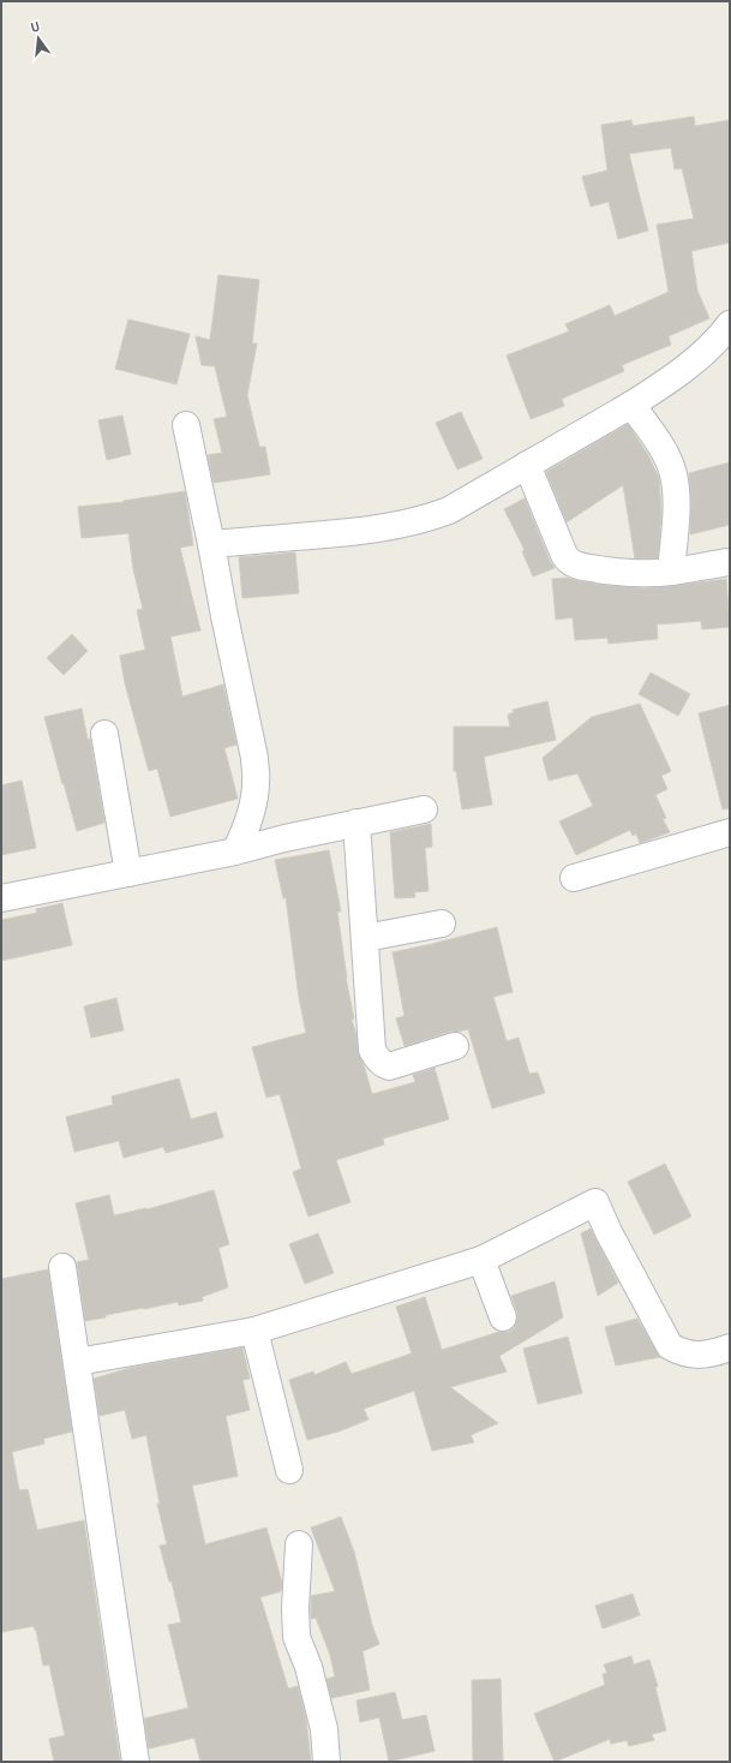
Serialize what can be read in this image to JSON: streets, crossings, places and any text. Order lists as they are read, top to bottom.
{
  "north": "top"
}
